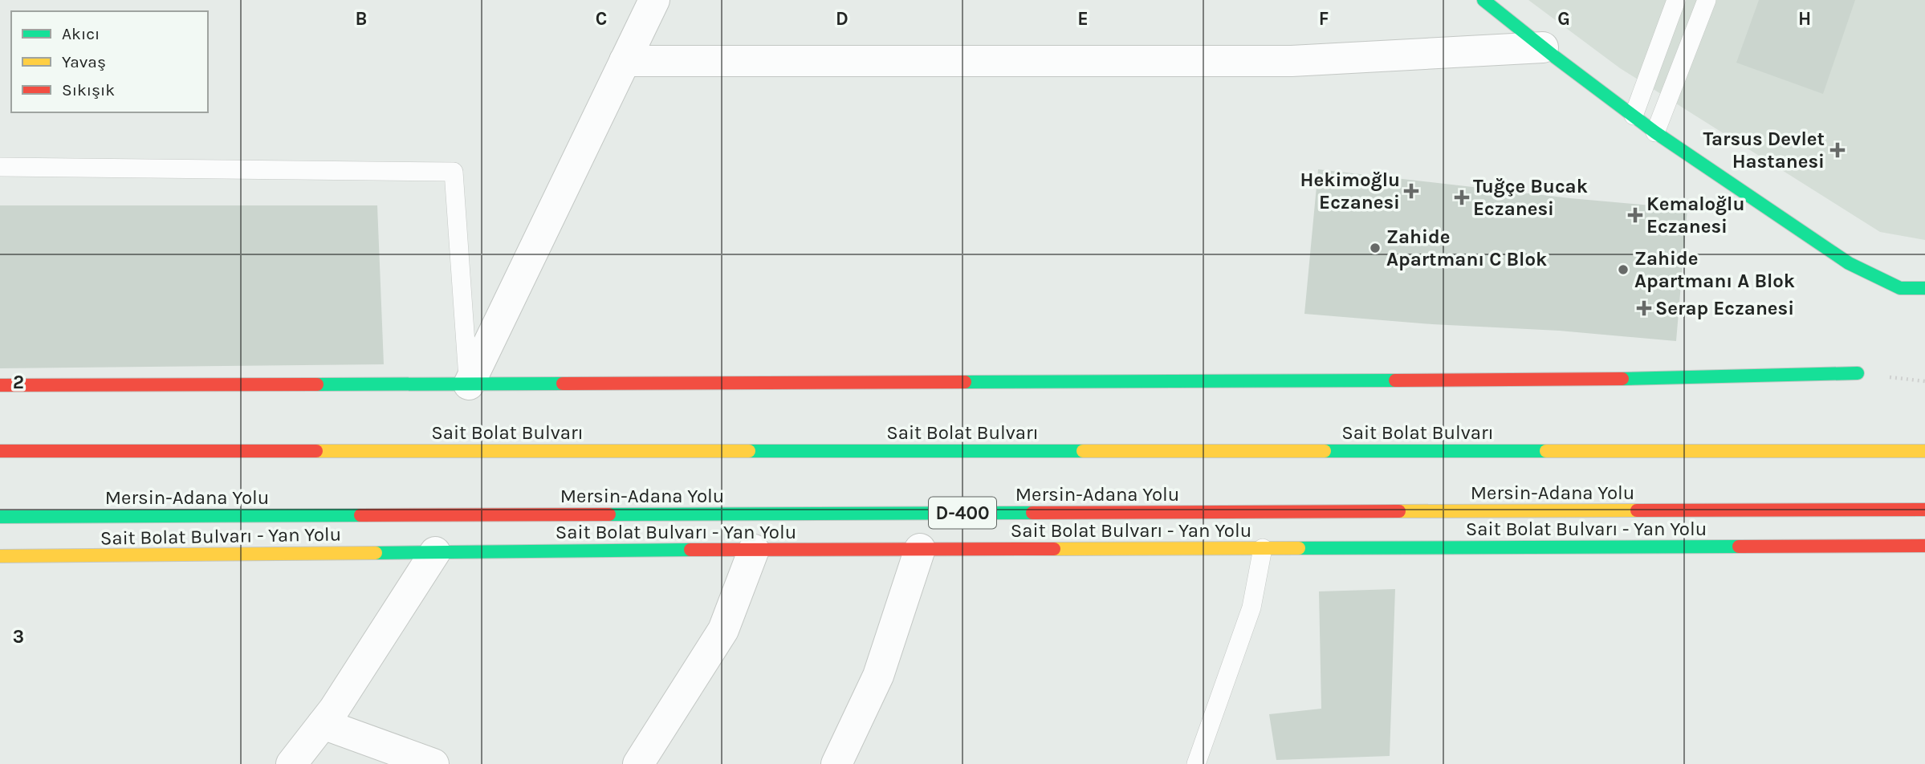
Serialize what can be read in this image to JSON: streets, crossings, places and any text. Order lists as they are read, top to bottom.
{
  "streets": {
    "main road": [
      "Sait Bolat Bulvarı",
      "Mersin-Adana Yolu",
      "D-400",
      "Sait Bolat Bulvarı - Yan Yolu"
    ]
  },
  "places": {
    "health": [
      "Tarsus Devlet Hastanesi",
      "Hekimoğlu Eczanesi",
      "Tuğçe Bucak Eczanesi",
      "Kemaloğlu Eczanesi",
      "Serap Eczanesi"
    ],
    "other": ["Zahide Apartmanı C Blok", "Zahide Apartmanı A Blok"]
  },
  "legend": ["Akıcı", "Yavaş", "Sıkışık"],
  "grid": {
    "columns": [
      "B",
      "C",
      "D",
      "E",
      "F",
      "G",
      "H"
    ],
    "rows": ["2", "3"]
  }
}
